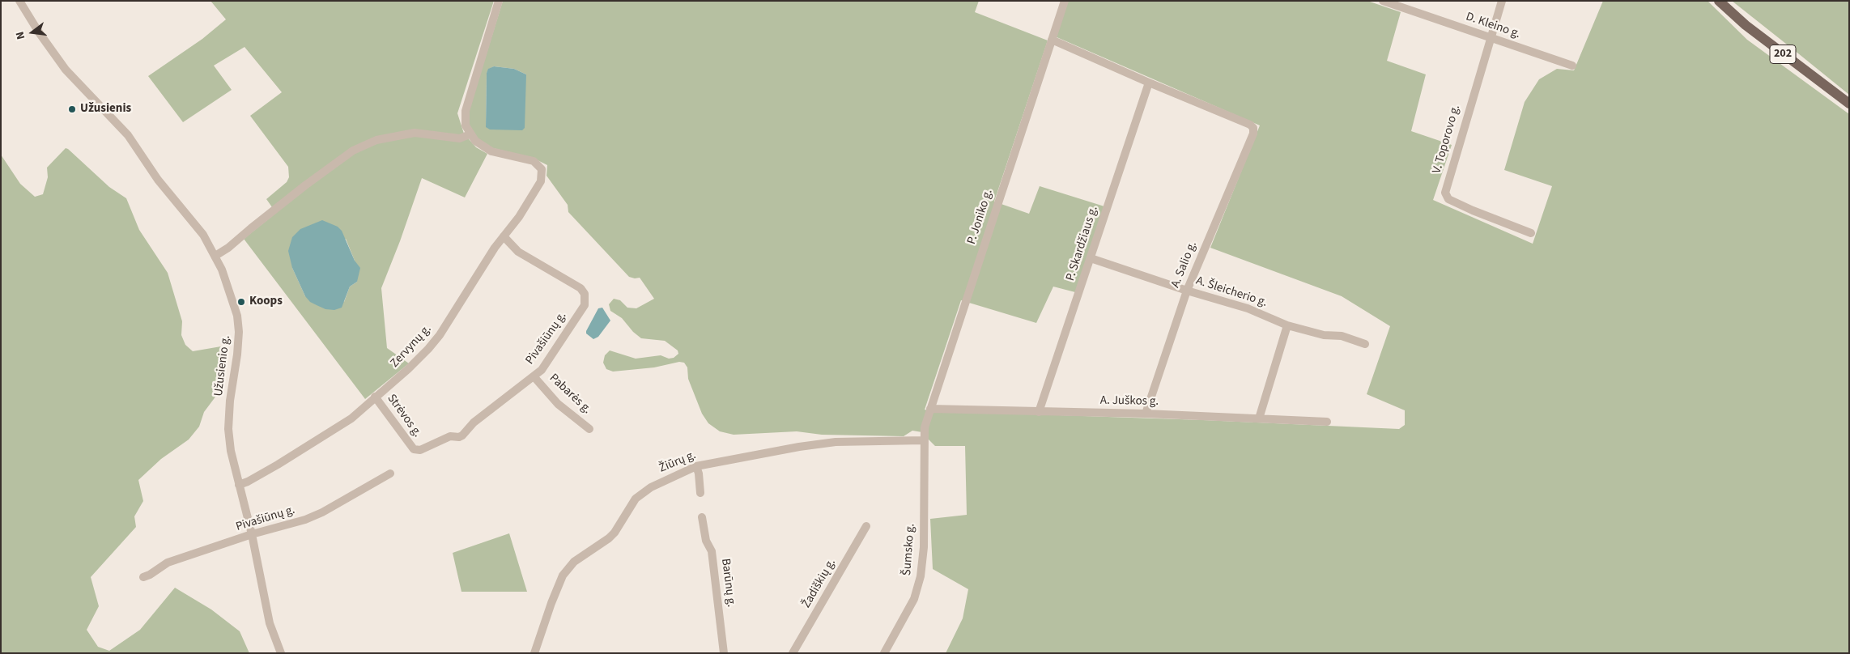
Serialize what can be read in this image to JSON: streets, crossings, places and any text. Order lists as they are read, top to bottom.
{
  "streets": {
    "main road": ["202"],
    "street": [
      "D. Kleino g.",
      "V. Toporovo g.",
      "P. Joniko g.",
      "P. Skardžiaus g.",
      "A. Salio g.",
      "A. Šleicherio g.",
      "Pivašiūnų g.",
      "Zervynų g.",
      "Užusienio g.",
      "Pabarės g.",
      "A. Juškos g.",
      "Strėvos g.",
      "Žiūrų g.",
      "Šumsko g.",
      "Barūnų g.",
      "Žadiškių g."
    ]
  },
  "crossings": [
    ["D. Kleino g.", "V. Toporovo g."],
    ["P. Joniko g.", "A. Juškos g."],
    ["P. Joniko g.", "Žiūrų g."],
    ["P. Joniko g.", "Šumsko g."],
    ["P. Skardžiaus g.", "A. Salio g."],
    ["P. Skardžiaus g.", "A. Šleicherio g."],
    ["P. Skardžiaus g.", "A. Juškos g."],
    ["A. Salio g.", "A. Šleicherio g."],
    ["A. Salio g.", "A. Juškos g."],
    ["Pivašiūnų g.", "Zervynų g."],
    ["Pivašiūnų g.", "Užusienio g."],
    ["Pivašiūnų g.", "Pabarės g."],
    ["Pivašiūnų g.", "Strėvos g."],
    ["Zervynų g.", "Užusienio g."],
    ["Zervynų g.", "Strėvos g."],
    ["Žiūrų g.", "Šumsko g."]
  ],
  "places": ["Užusienis", "Koops"],
  "north": "left"
}
